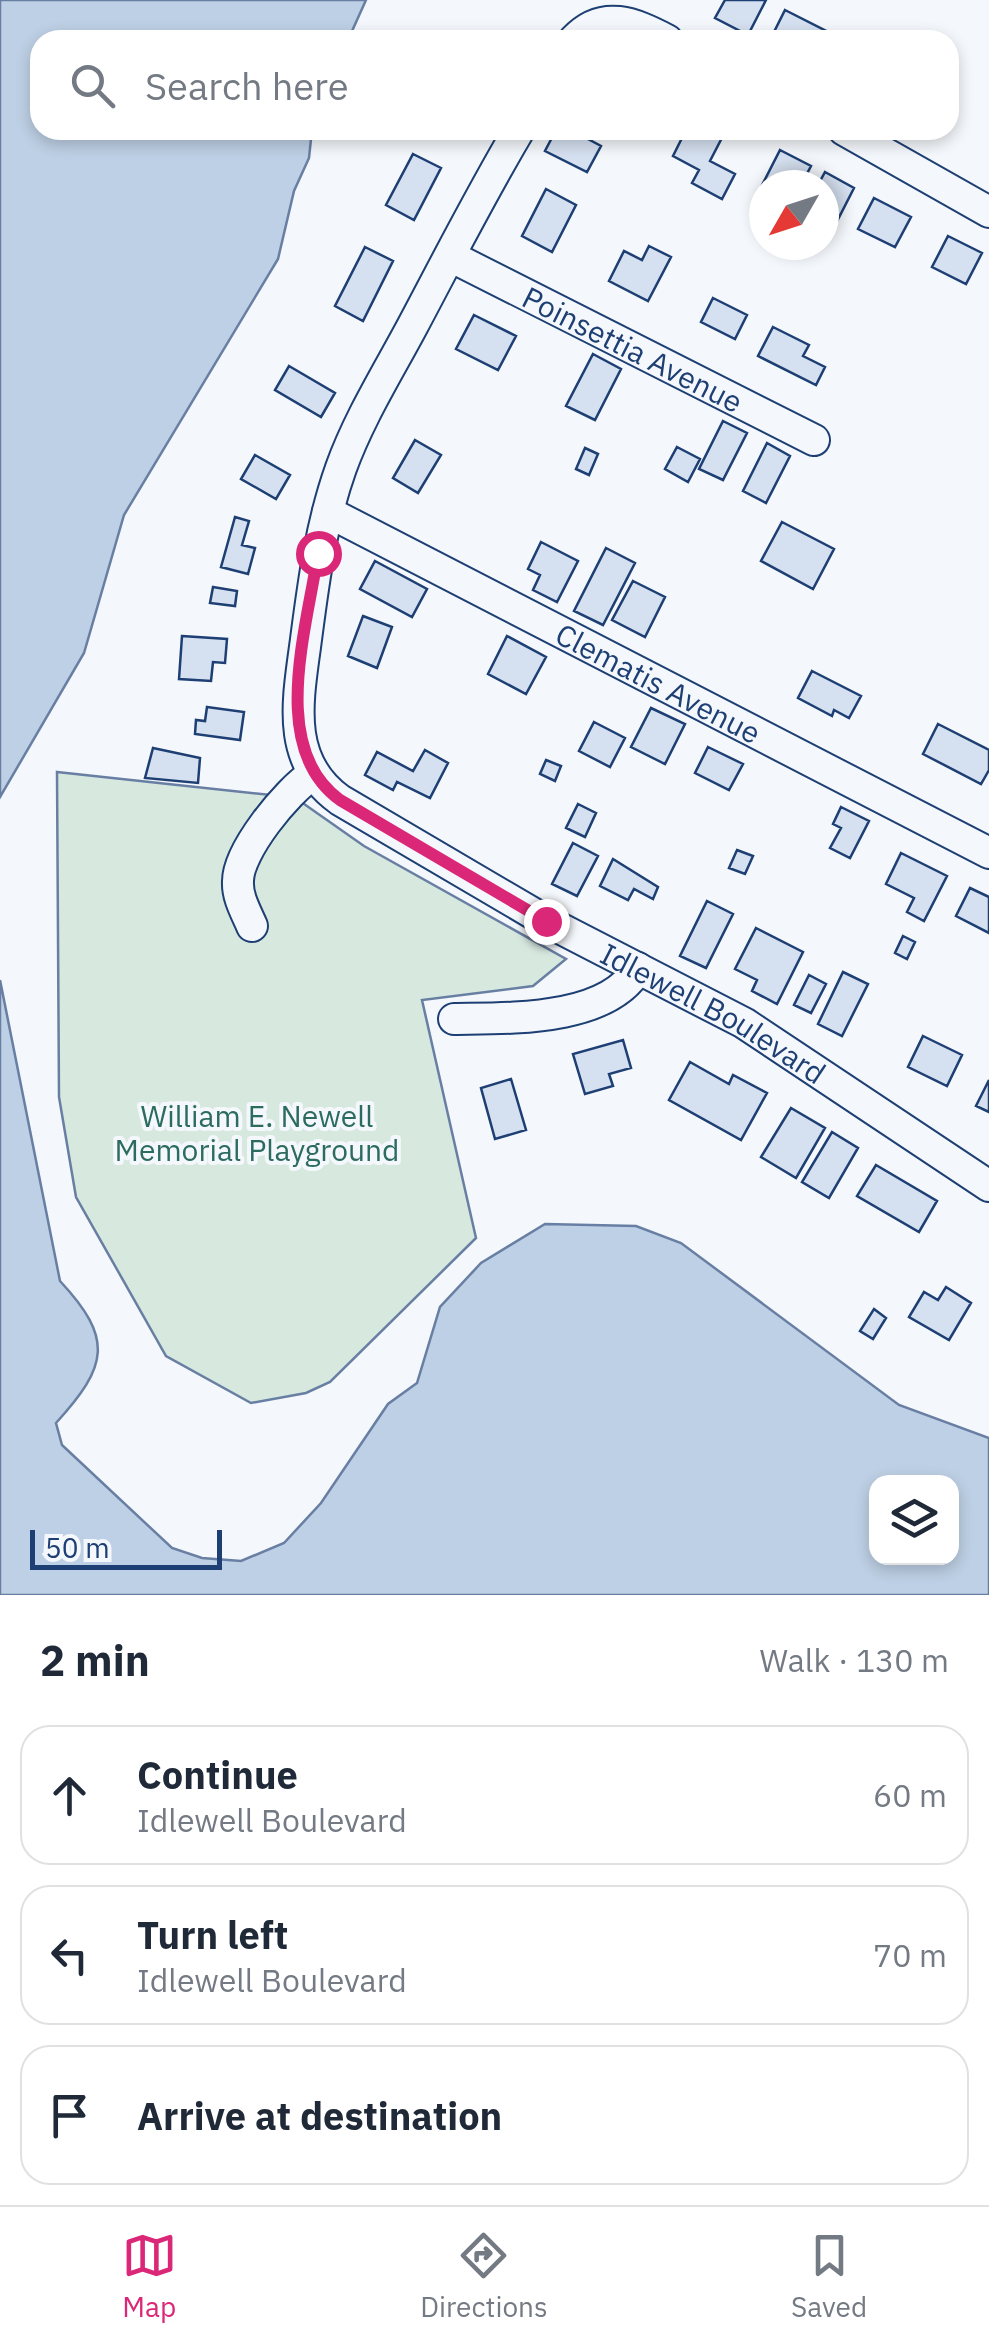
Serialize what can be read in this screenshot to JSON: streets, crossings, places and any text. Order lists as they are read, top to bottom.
{
  "streets": {
    "street": ["Poinsettia Avenue", "Clematis Avenue", "Idlewell Boulevard"]
  },
  "parks": ["William E. Newell Memorial Playground"],
  "scale_bar": "50 m",
  "north": "bottom left",
  "page": {
    "search": "Search here",
    "scale": "50 m",
    "heading": ["2 min", "Walk · 130 m"],
    "list": [
      ["Continue", "Idlewell Boulevard", "60 m"],
      ["Turn left", "Idlewell Boulevard", "70 m"],
      "Arrive at destination"
    ],
    "nav": ["Map", "Directions", "Saved"]
  }
}
